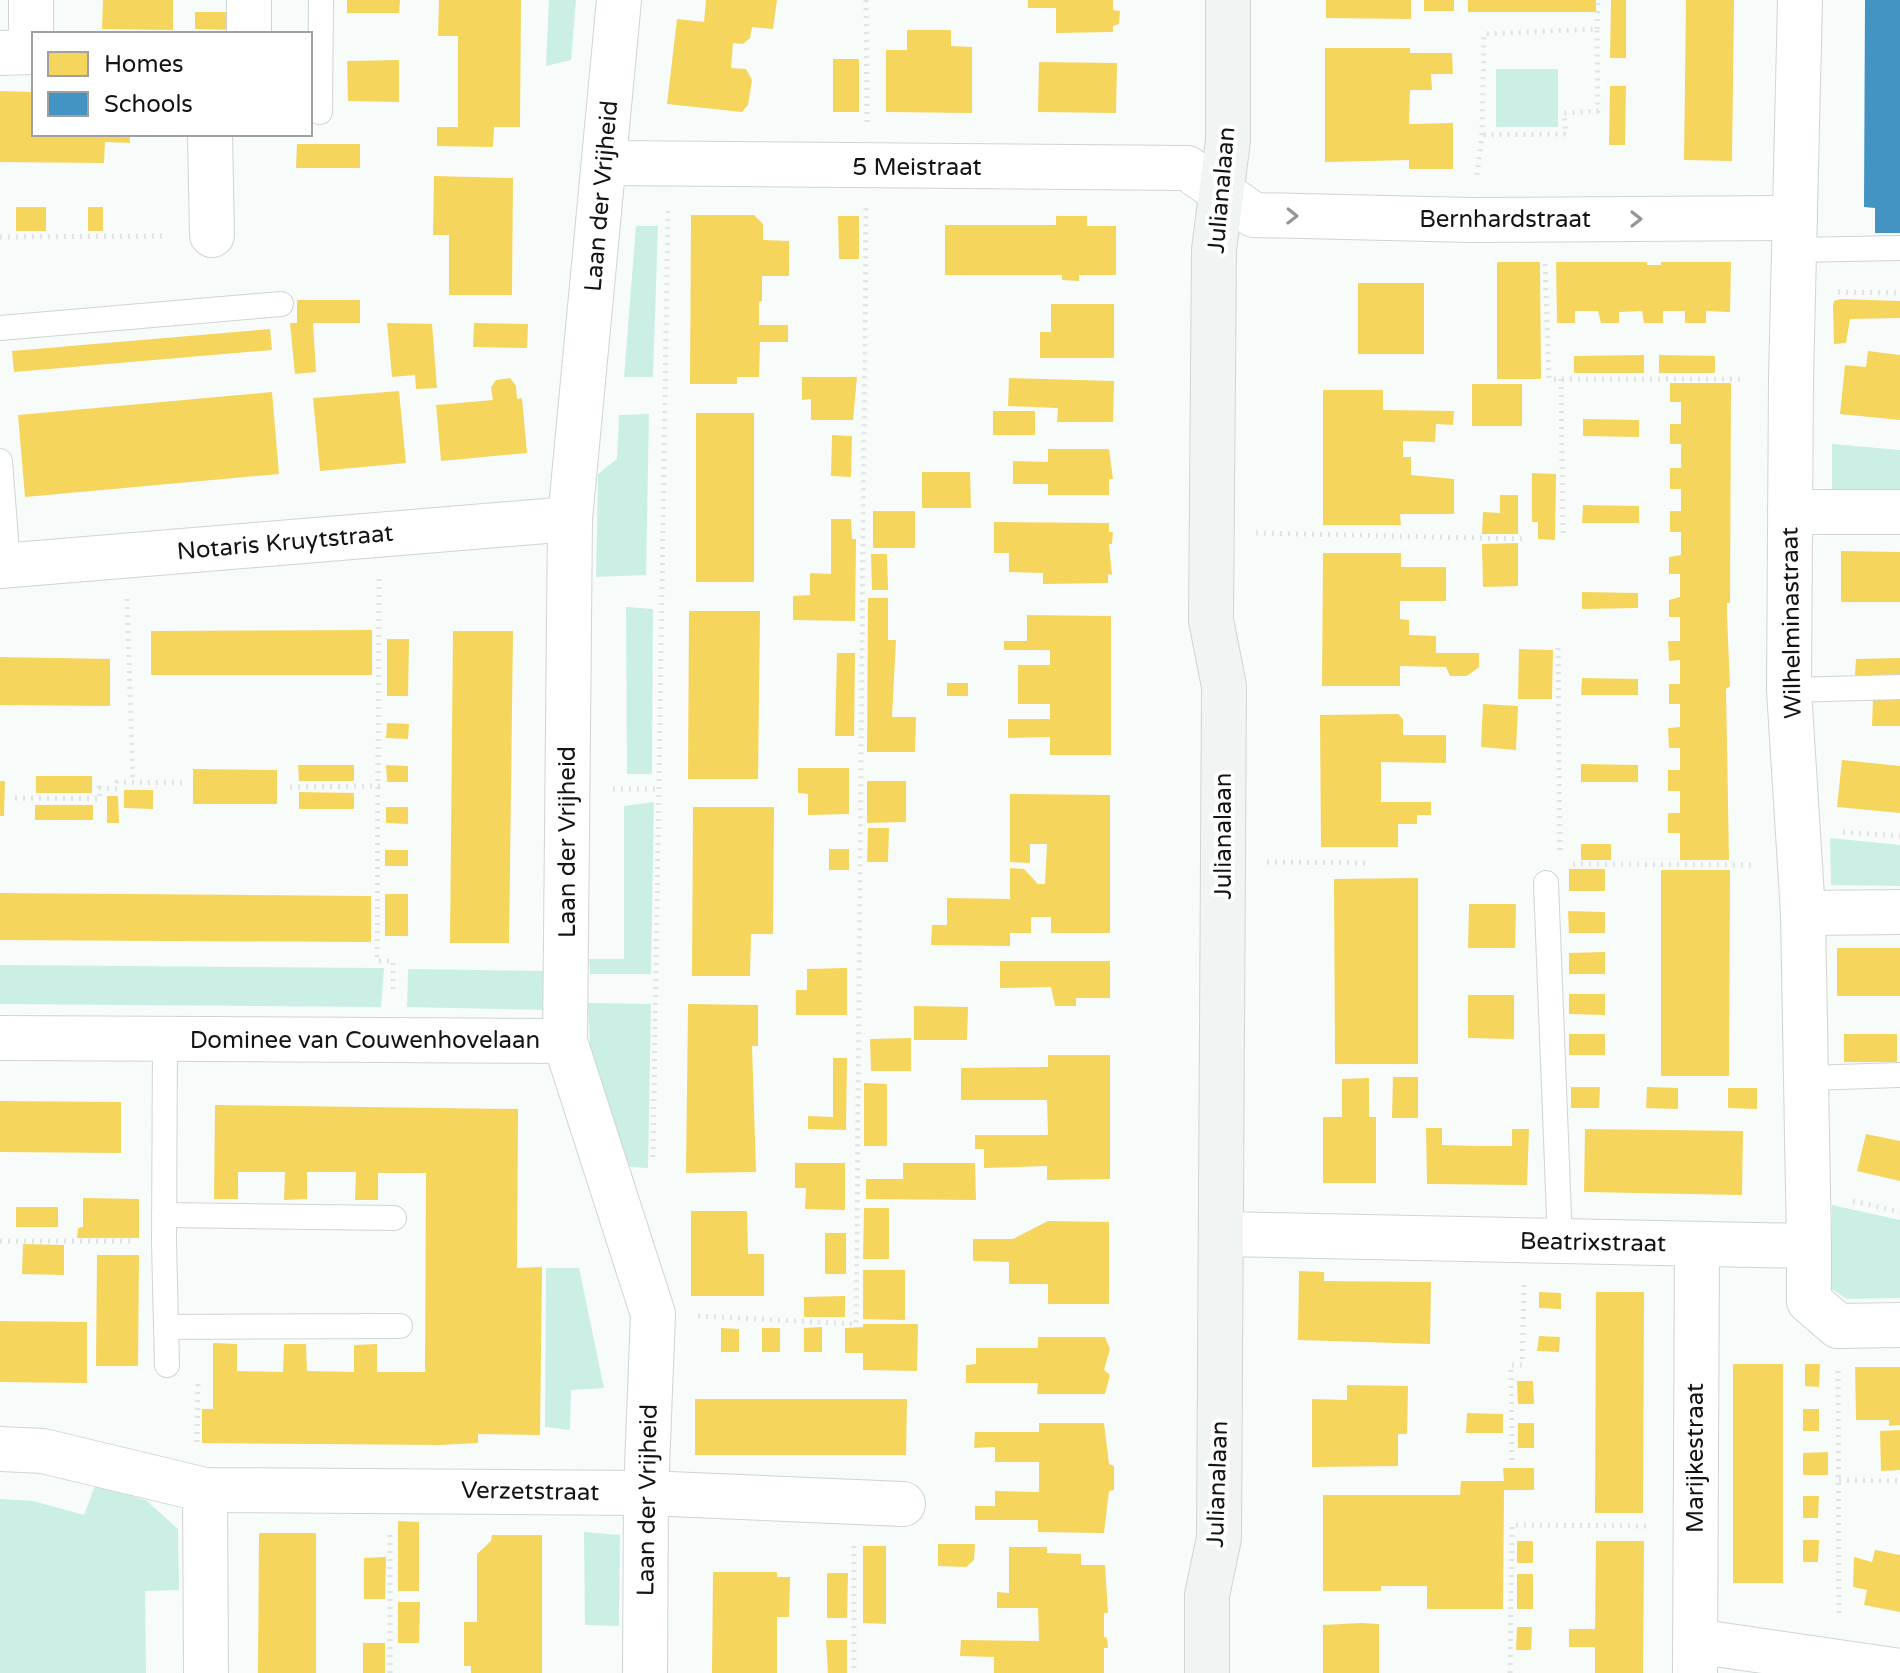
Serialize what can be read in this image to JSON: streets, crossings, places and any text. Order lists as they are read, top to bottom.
{
  "streets": {
    "street": [
      "5 Meistraat",
      "Julianalaan",
      "Laan der Vrijheid",
      "Bernhardstraat",
      "Notaris Kruytstraat",
      "Wilhelminastraat",
      "Dominee van Couwenhovelaan",
      "Beatrixstraat",
      "Marijkestraat",
      "Verzetstraat"
    ]
  },
  "crossings": [
    ["5 Meistraat", "Julianalaan"],
    ["5 Meistraat", "Laan der Vrijheid"],
    ["5 Meistraat", "Bernhardstraat"],
    ["Julianalaan", "Bernhardstraat"],
    ["Julianalaan", "Beatrixstraat"],
    ["Laan der Vrijheid", "Notaris Kruytstraat"],
    ["Laan der Vrijheid", "Dominee van Couwenhovelaan"],
    ["Laan der Vrijheid", "Verzetstraat"],
    ["Bernhardstraat", "Wilhelminastraat"],
    ["Wilhelminastraat", "Beatrixstraat"],
    ["Beatrixstraat", "Marijkestraat"]
  ],
  "one_way": ["Bernhardstraat"],
  "legend": ["Homes", "Schools"]
}
